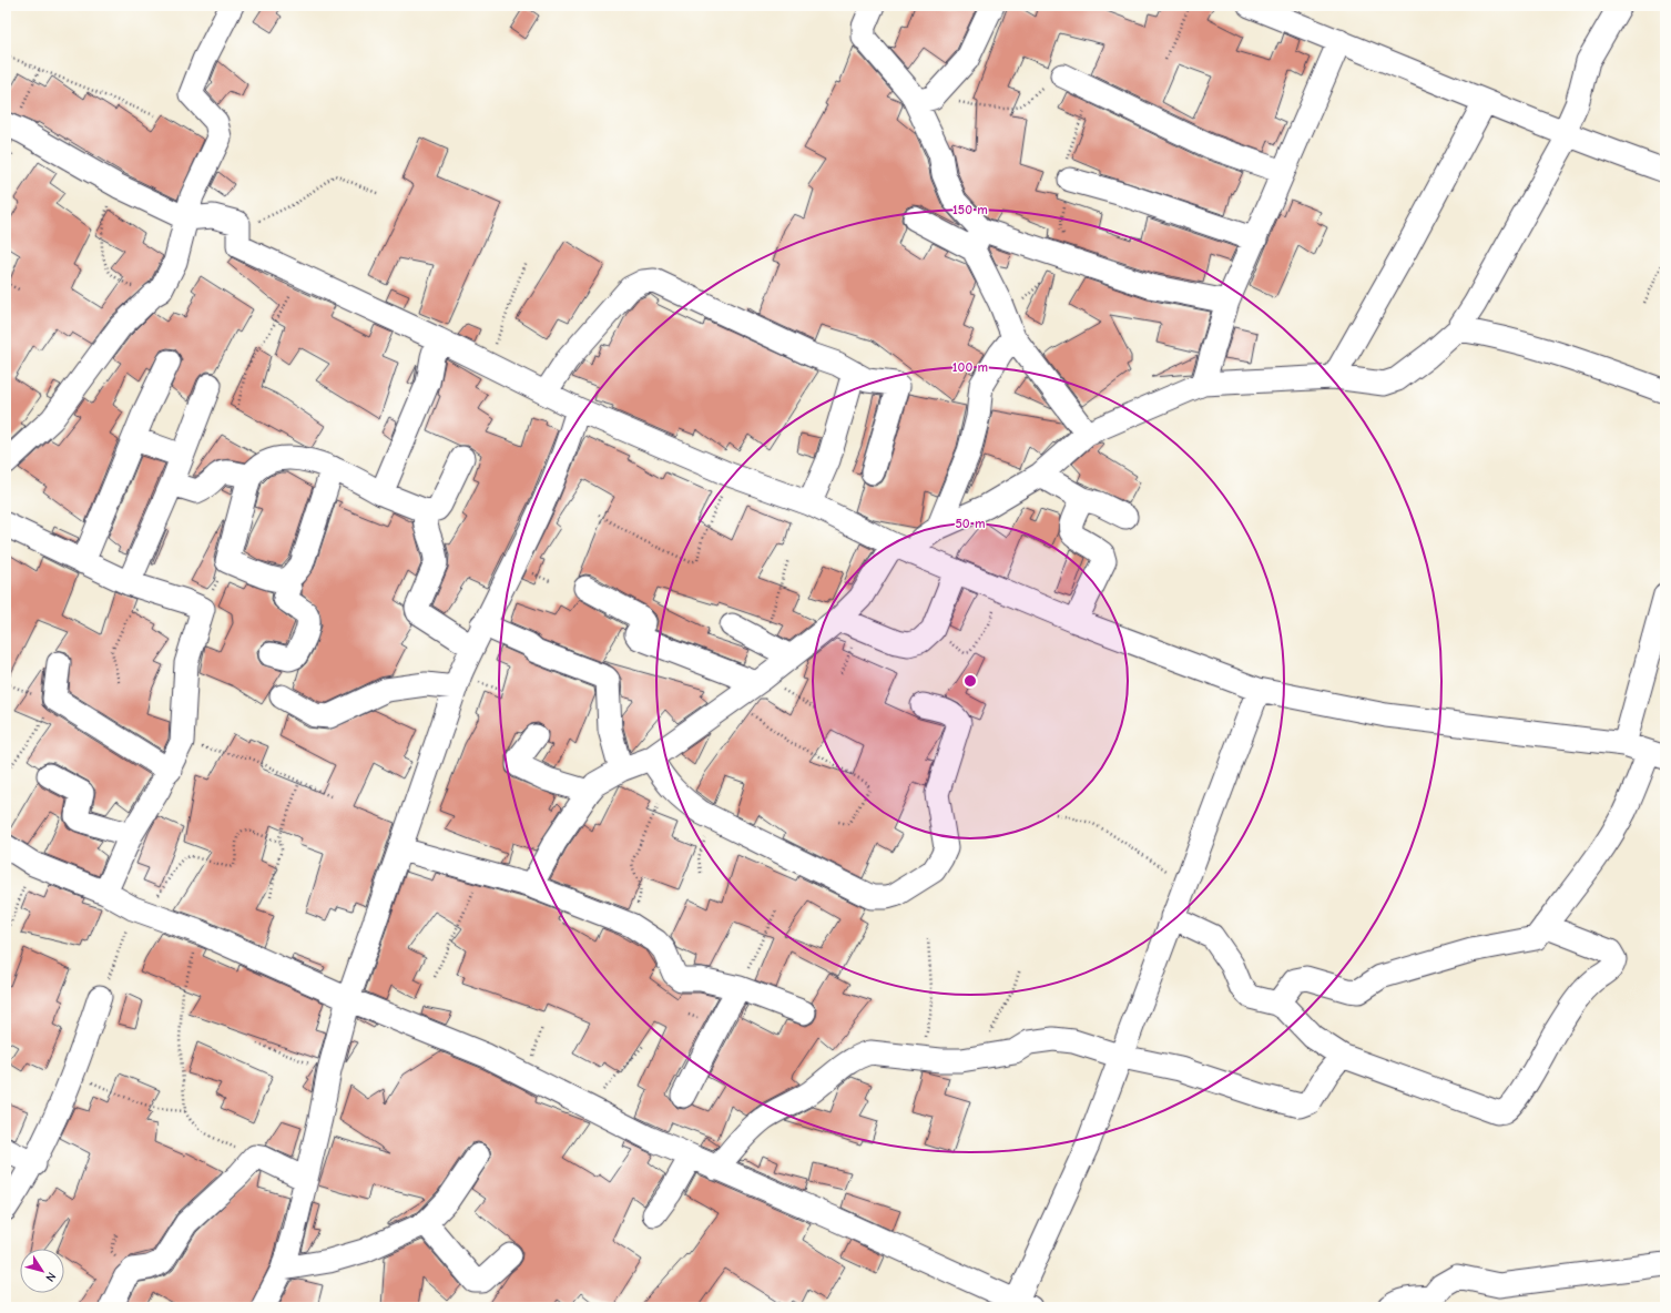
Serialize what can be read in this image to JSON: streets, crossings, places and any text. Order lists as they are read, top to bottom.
{
  "north": "bottom right",
  "rings": ["150 m", "100 m", "50 m"]
}
